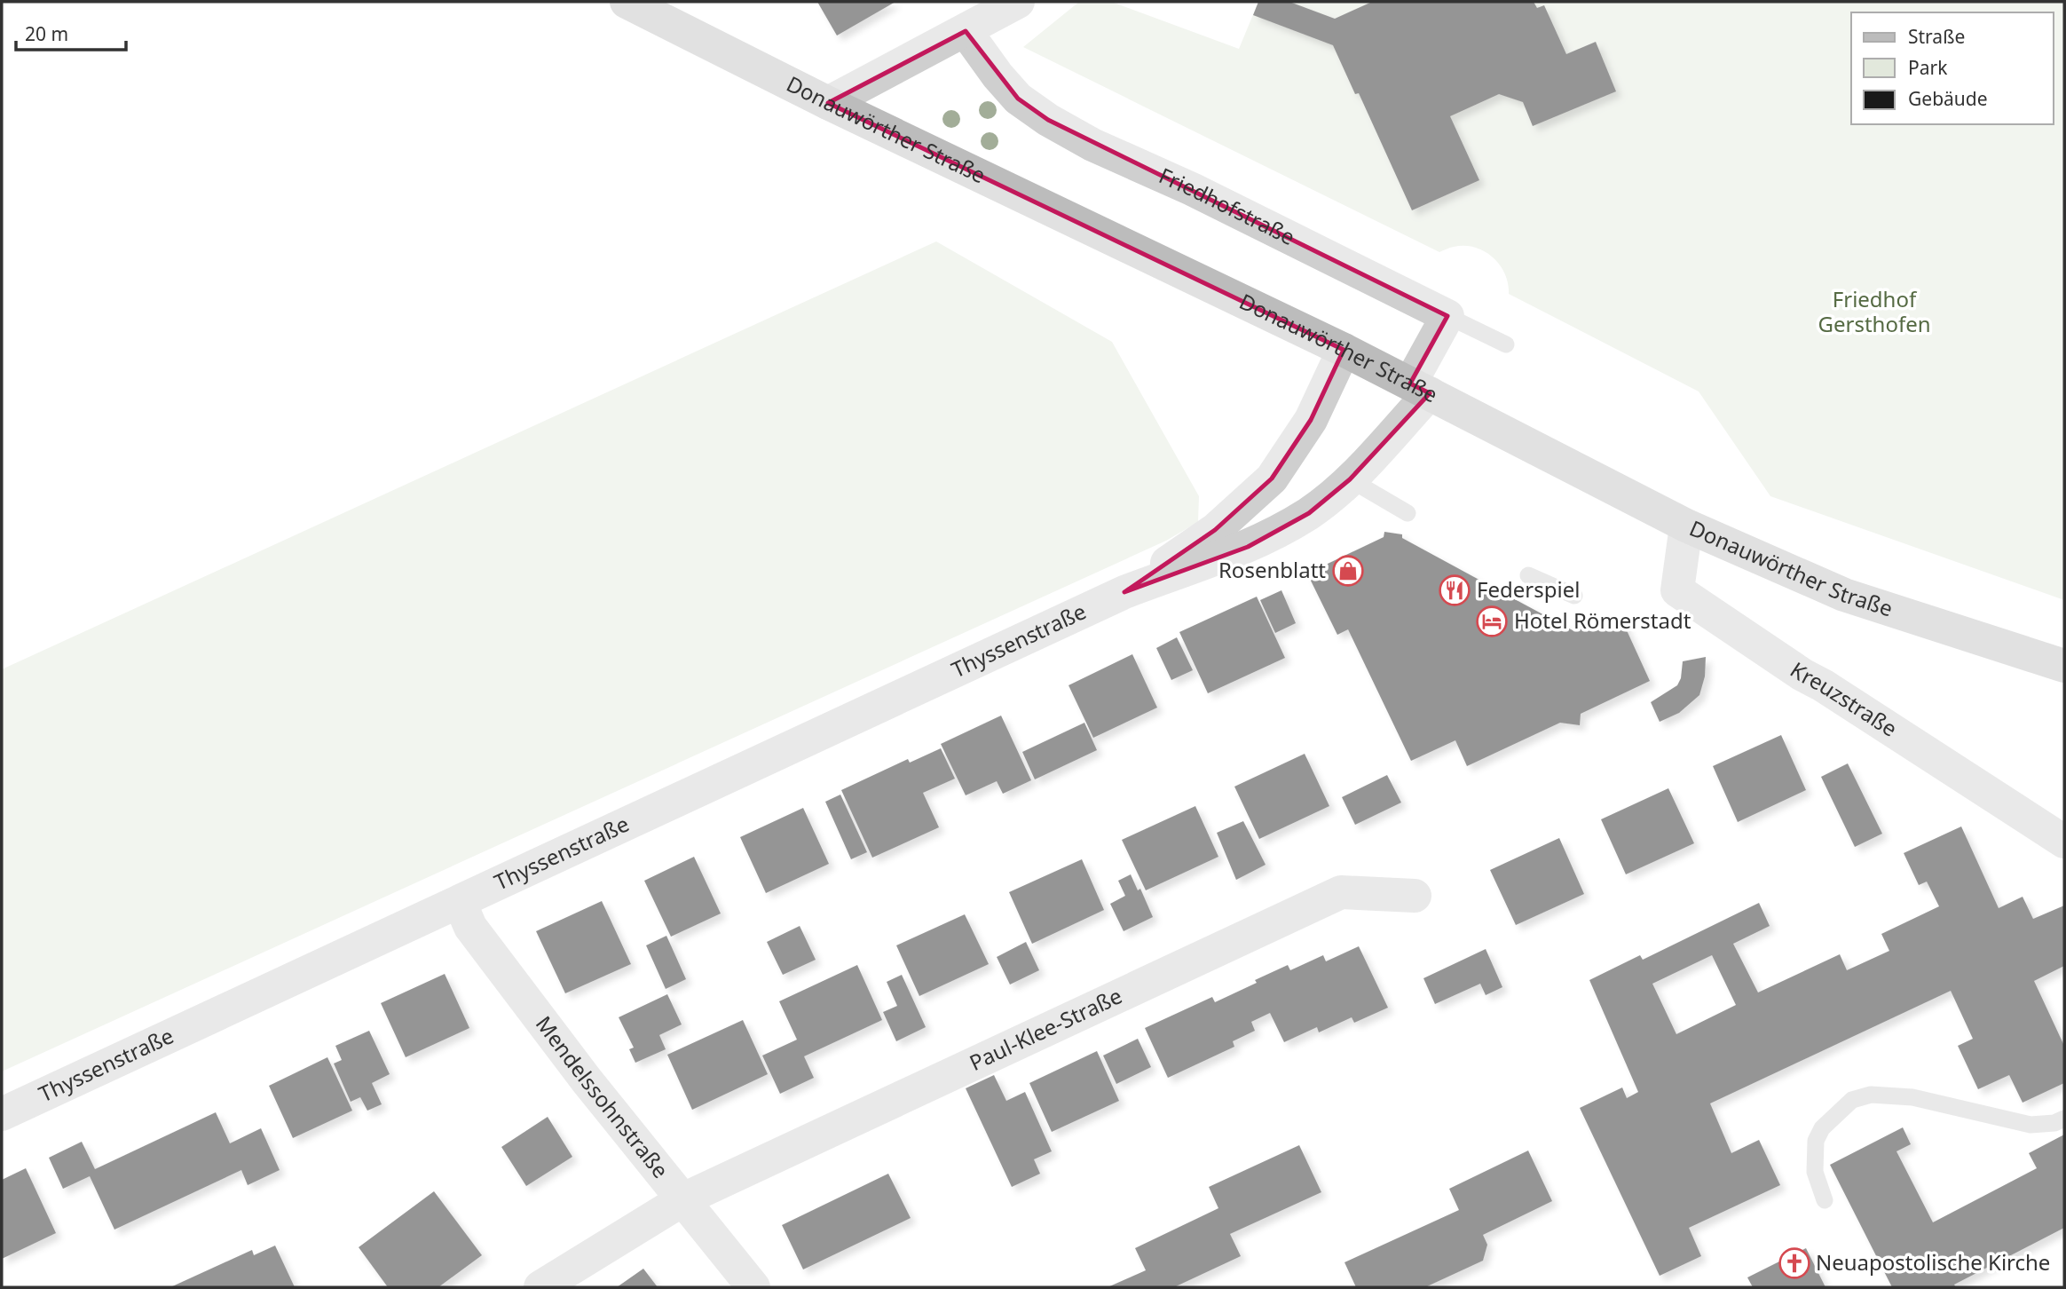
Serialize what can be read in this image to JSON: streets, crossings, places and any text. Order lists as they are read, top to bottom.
{
  "streets": {
    "main road": ["Donauwörther Straße"],
    "street": [
      "Friedhofstraße",
      "Thyssenstraße",
      "Kreuzstraße",
      "Paul-Klee-Straße",
      "Mendelssohnstraße"
    ]
  },
  "crossings": [
    ["Donauwörther Straße", "Thyssenstraße"],
    ["Donauwörther Straße", "Kreuzstraße"],
    ["Thyssenstraße", "Mendelssohnstraße"],
    ["Paul-Klee-Straße", "Mendelssohnstraße"]
  ],
  "parks": ["Friedhof Gersthofen"],
  "places": {
    "shop": ["Rosenblatt"],
    "restaurant": ["Federspiel"],
    "hotel": ["Hotel Römerstadt"],
    "church": ["Neuapostolische Kirche"]
  },
  "legend": ["Straße", "Park", "Gebäude"],
  "scale_bar": "20 m"
}
